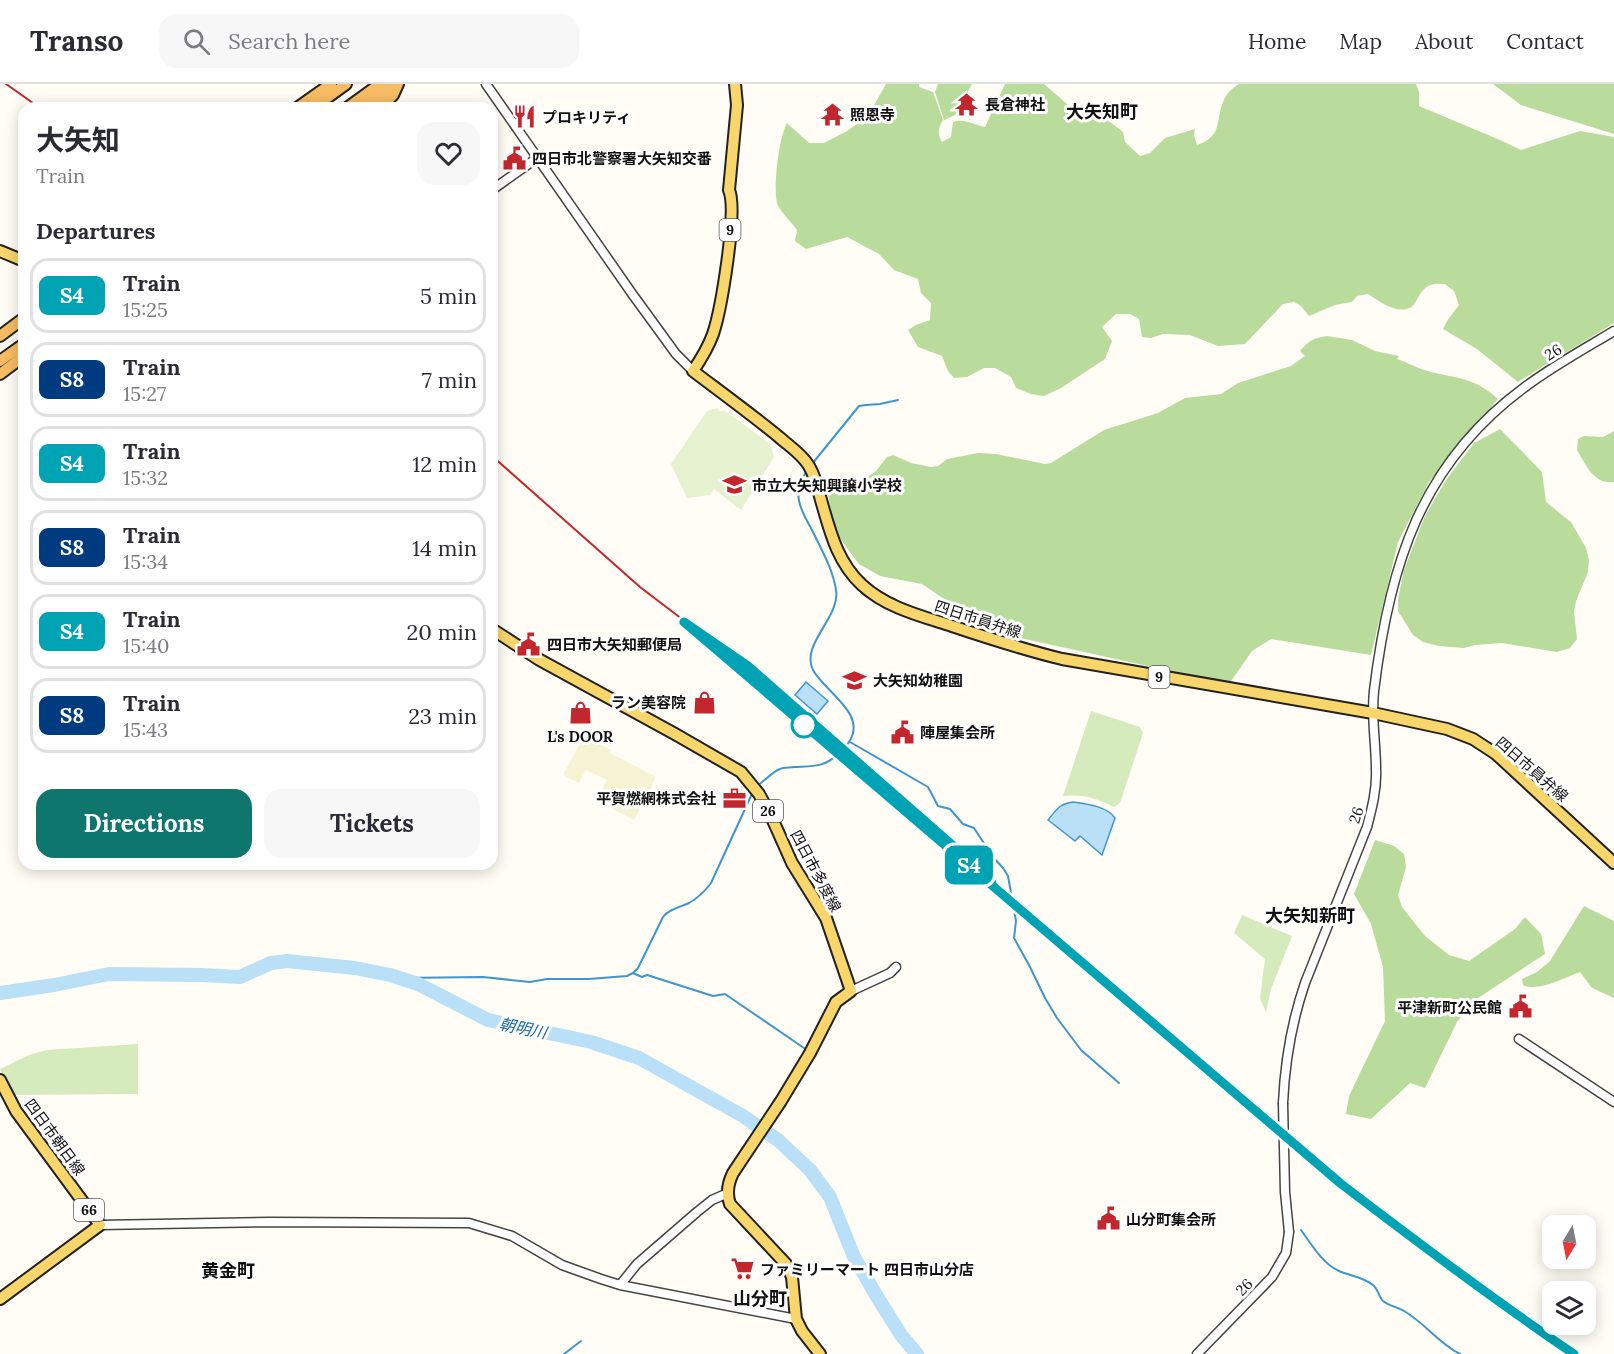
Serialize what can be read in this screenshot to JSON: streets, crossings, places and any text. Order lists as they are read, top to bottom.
{
  "streets": {
    "main road": [
      "9",
      "26",
      "四日市員弁線",
      "四日市多度線",
      "四日市朝日線",
      "66"
    ]
  },
  "crossings": [
    ["9", "四日市員弁線"],
    ["26", "四日市員弁線"],
    ["四日市朝日線", "66"]
  ],
  "districts": [
    "大矢知町",
    "大矢知新町",
    "黄金町",
    "山分町"
  ],
  "water": ["朝明川"],
  "places": {
    "temple": ["長倉神社", "照恩寺"],
    "restaurant": ["プロキリティ"],
    "public building": [
      "四日市北警察署大矢知交番",
      "四日市大矢知郵便局",
      "陣屋集会所",
      "平津新町公民館",
      "山分町集会所"
    ],
    "school or university": ["市立大矢知興譲小学校", "大矢知幼稚園"],
    "shop": ["ラン美容院", "L's DOOR"],
    "office": ["平賀燃網株式会社"],
    "supermarket": ["ファミリーマート 四日市山分店"]
  },
  "north": "bottom",
  "page": {
    "header": "Transo",
    "search": "Search here",
    "nav": [
      "Home",
      "Map",
      "About",
      "Contact"
    ],
    "on_map": "S4",
    "heading": [
      ["大矢知", "Train"],
      "Departures"
    ],
    "list": [
      {
        "mark": "S4",
        "name": "Train",
        "note": "15:25",
        "value": "5 min"
      },
      {
        "mark": "S8",
        "name": "Train",
        "note": "15:27",
        "value": "7 min"
      },
      {
        "mark": "S4",
        "name": "Train",
        "note": "15:32",
        "value": "12 min"
      },
      {
        "mark": "S8",
        "name": "Train",
        "note": "15:34",
        "value": "14 min"
      },
      {
        "mark": "S4",
        "name": "Train",
        "note": "15:40",
        "value": "20 min"
      },
      {
        "mark": "S8",
        "name": "Train",
        "note": "15:43",
        "value": "23 min"
      }
    ],
    "buttons": ["Directions", "Tickets"]
  }
}
